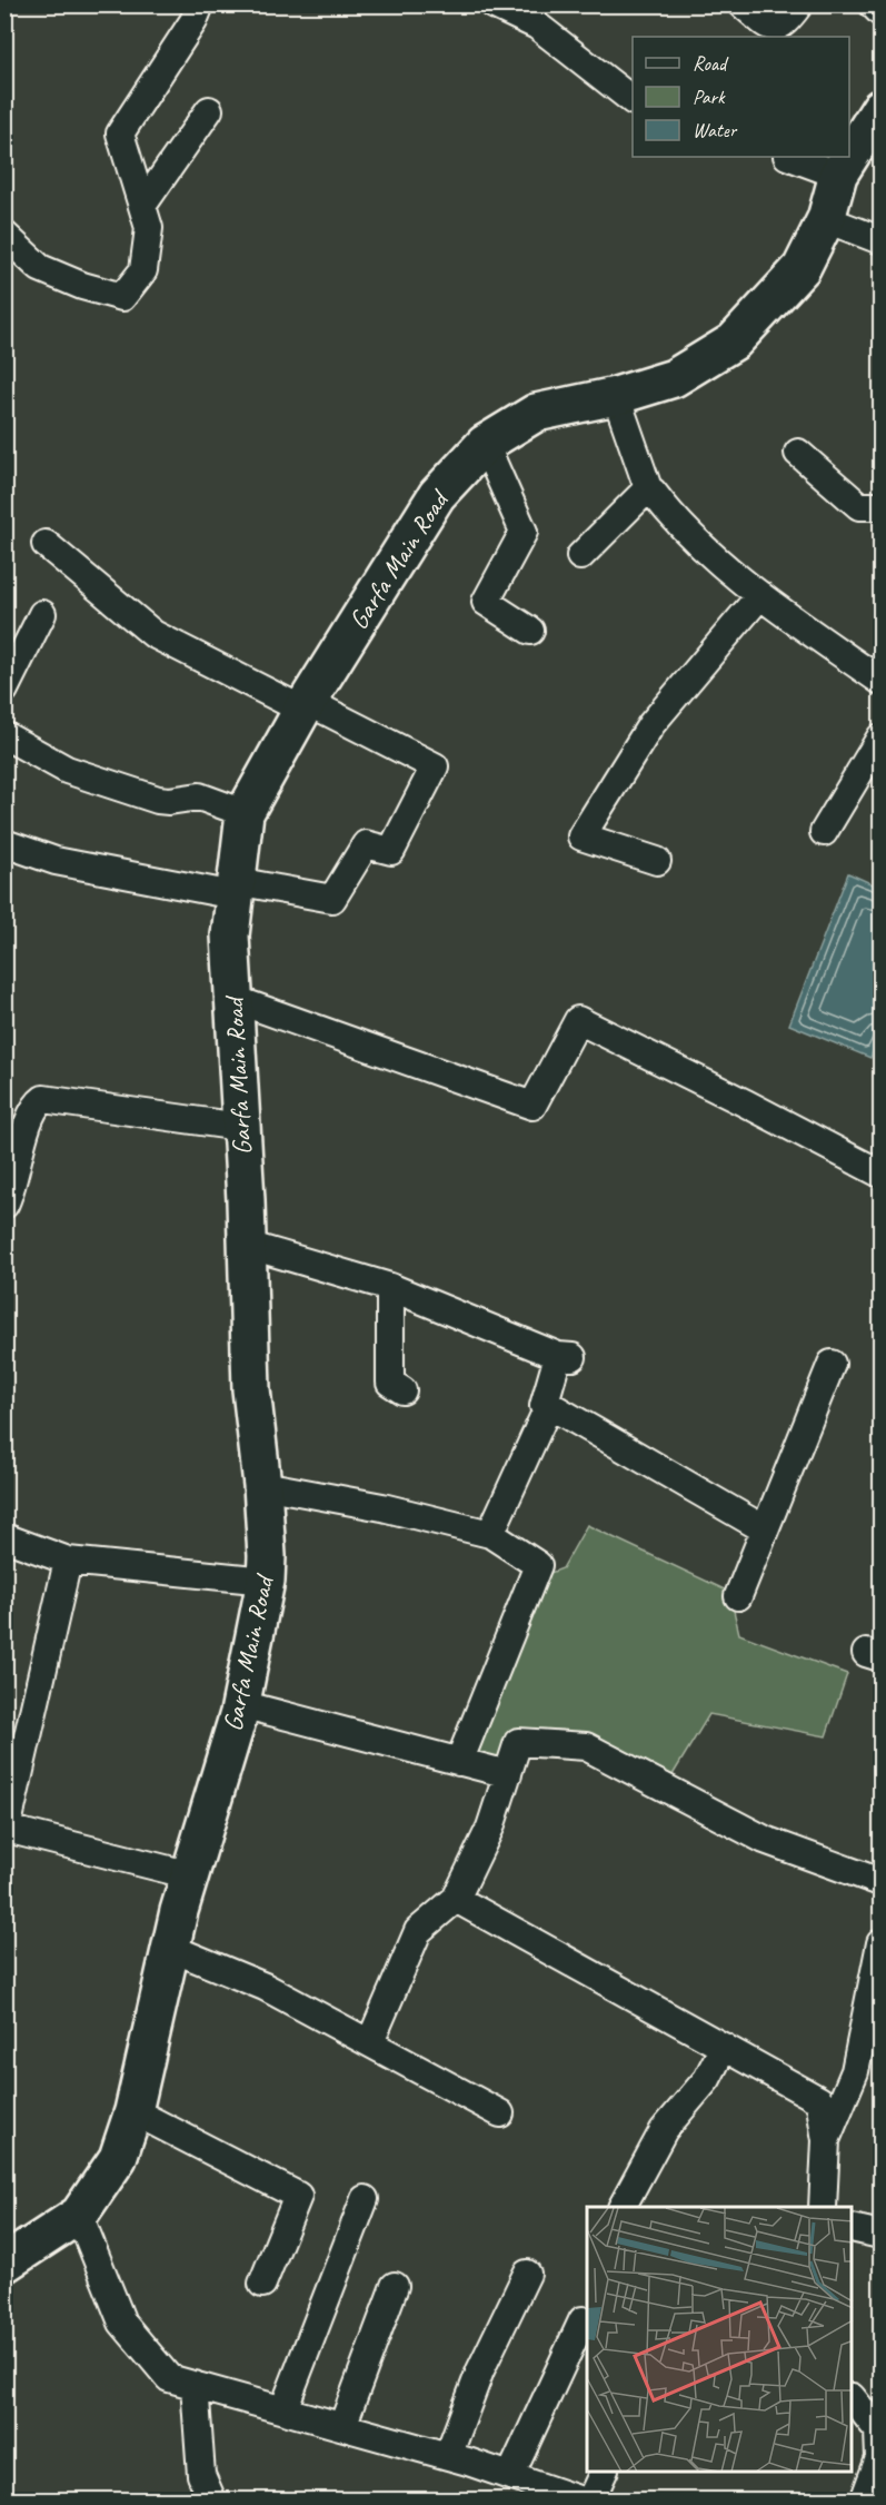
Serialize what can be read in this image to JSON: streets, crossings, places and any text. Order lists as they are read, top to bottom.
{
  "streets": {
    "main road": ["Garfa Main Road"]
  },
  "legend": ["Road", "Park", "Water"]
}
